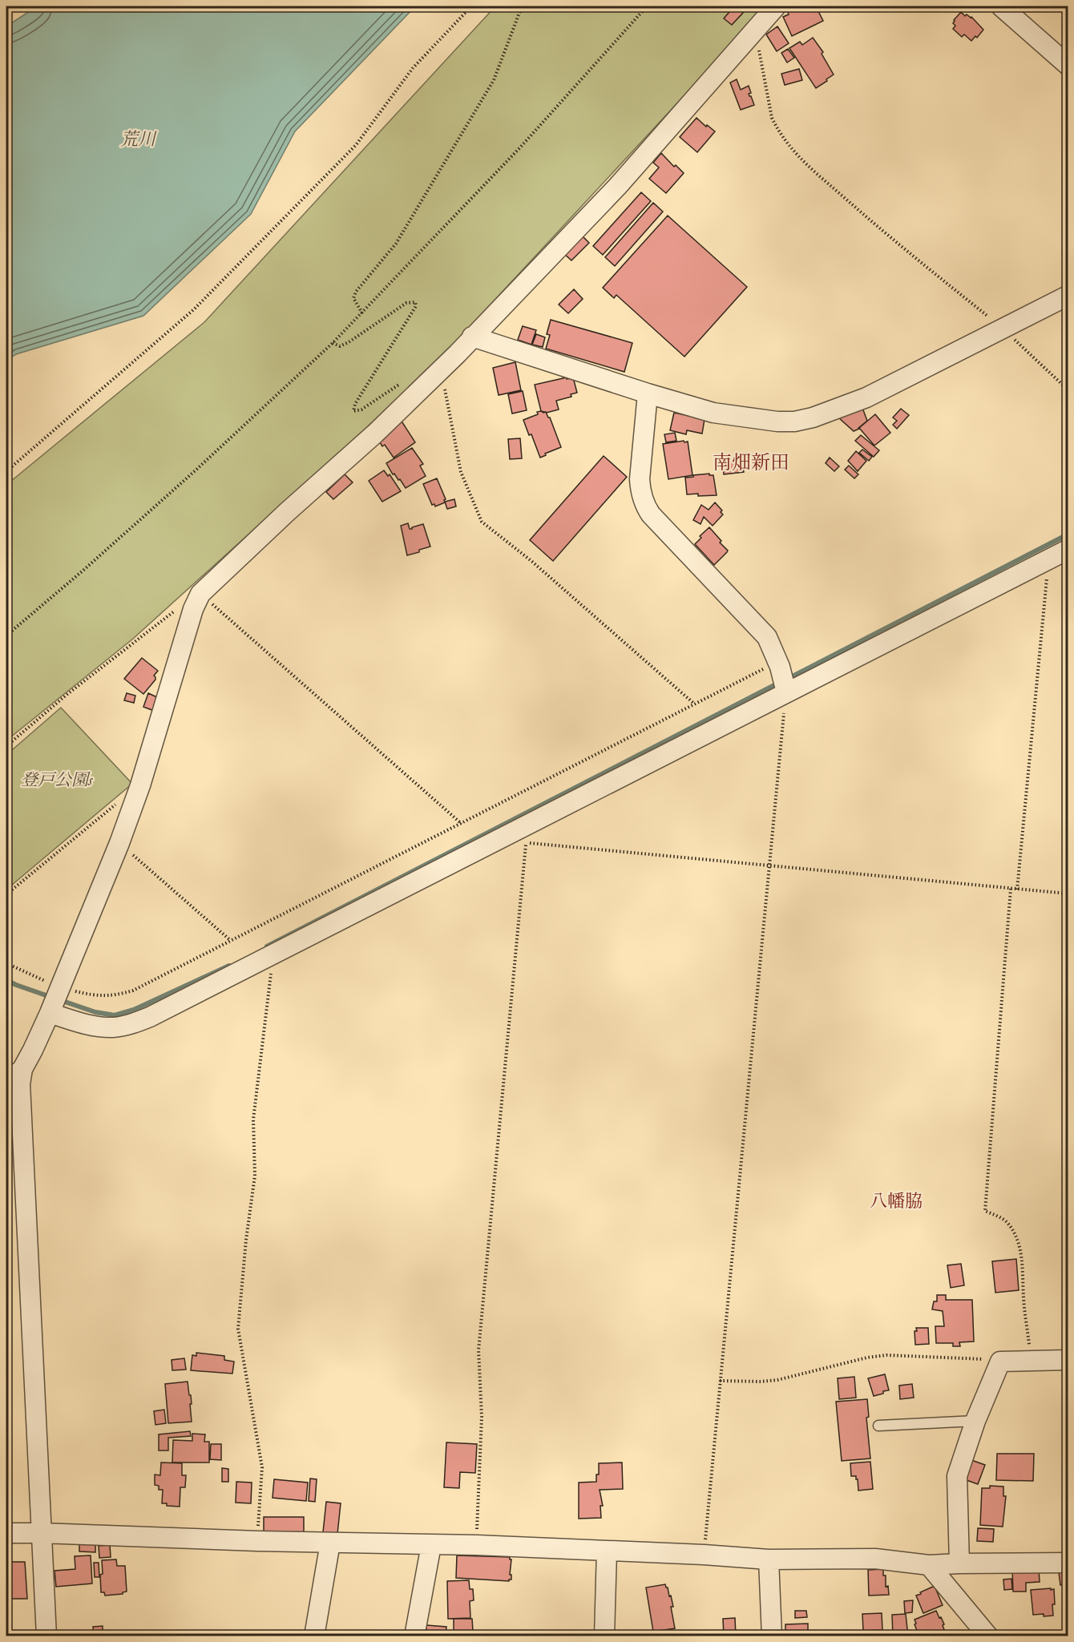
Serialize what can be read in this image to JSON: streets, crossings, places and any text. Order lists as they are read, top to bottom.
{
  "districts": ["南畑新田", "八幡脇"],
  "water": ["荒川"],
  "parks": ["登戸公園s"]
}
